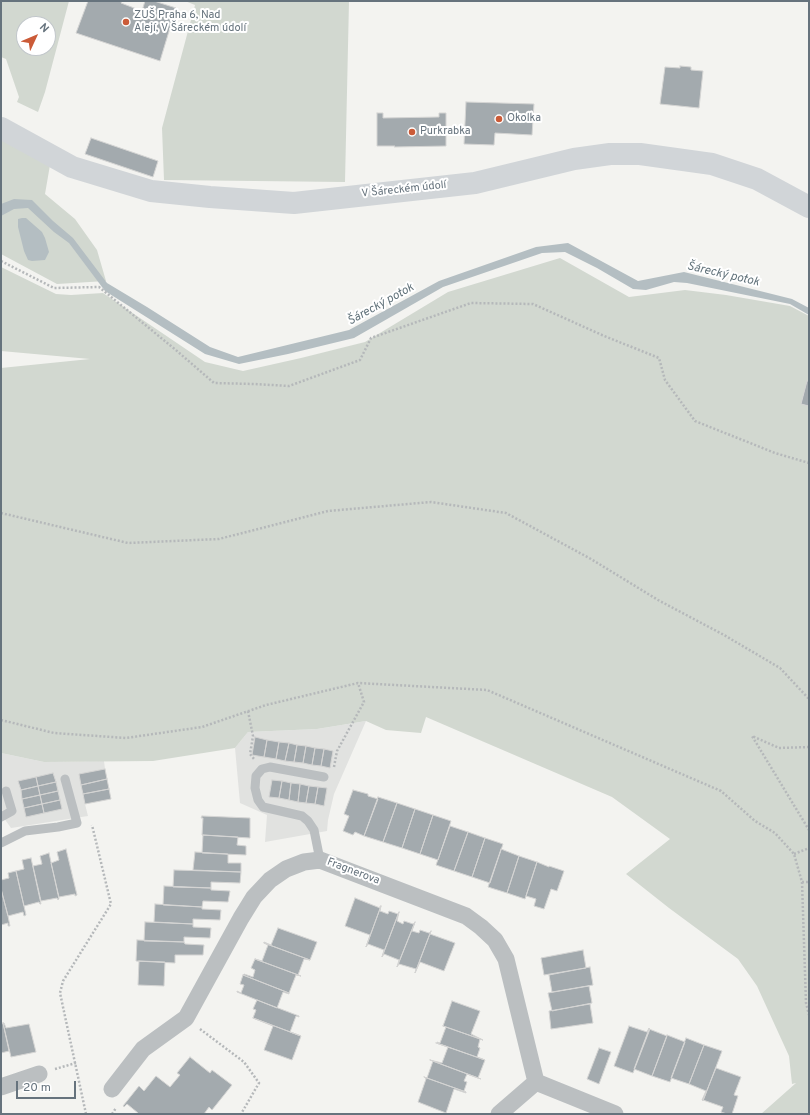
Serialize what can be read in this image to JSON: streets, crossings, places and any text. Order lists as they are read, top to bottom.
{
  "streets": {
    "street": ["V Šáreckém údolí", "Fragnerova"]
  },
  "water": ["Šárecký potok"],
  "places": ["ZUŠ Praha 6, Nad Alejí, V Šáreckém údolí", "Okolka", "Purkrabka"],
  "scale_bar": "20 m",
  "north": "top right"
}
